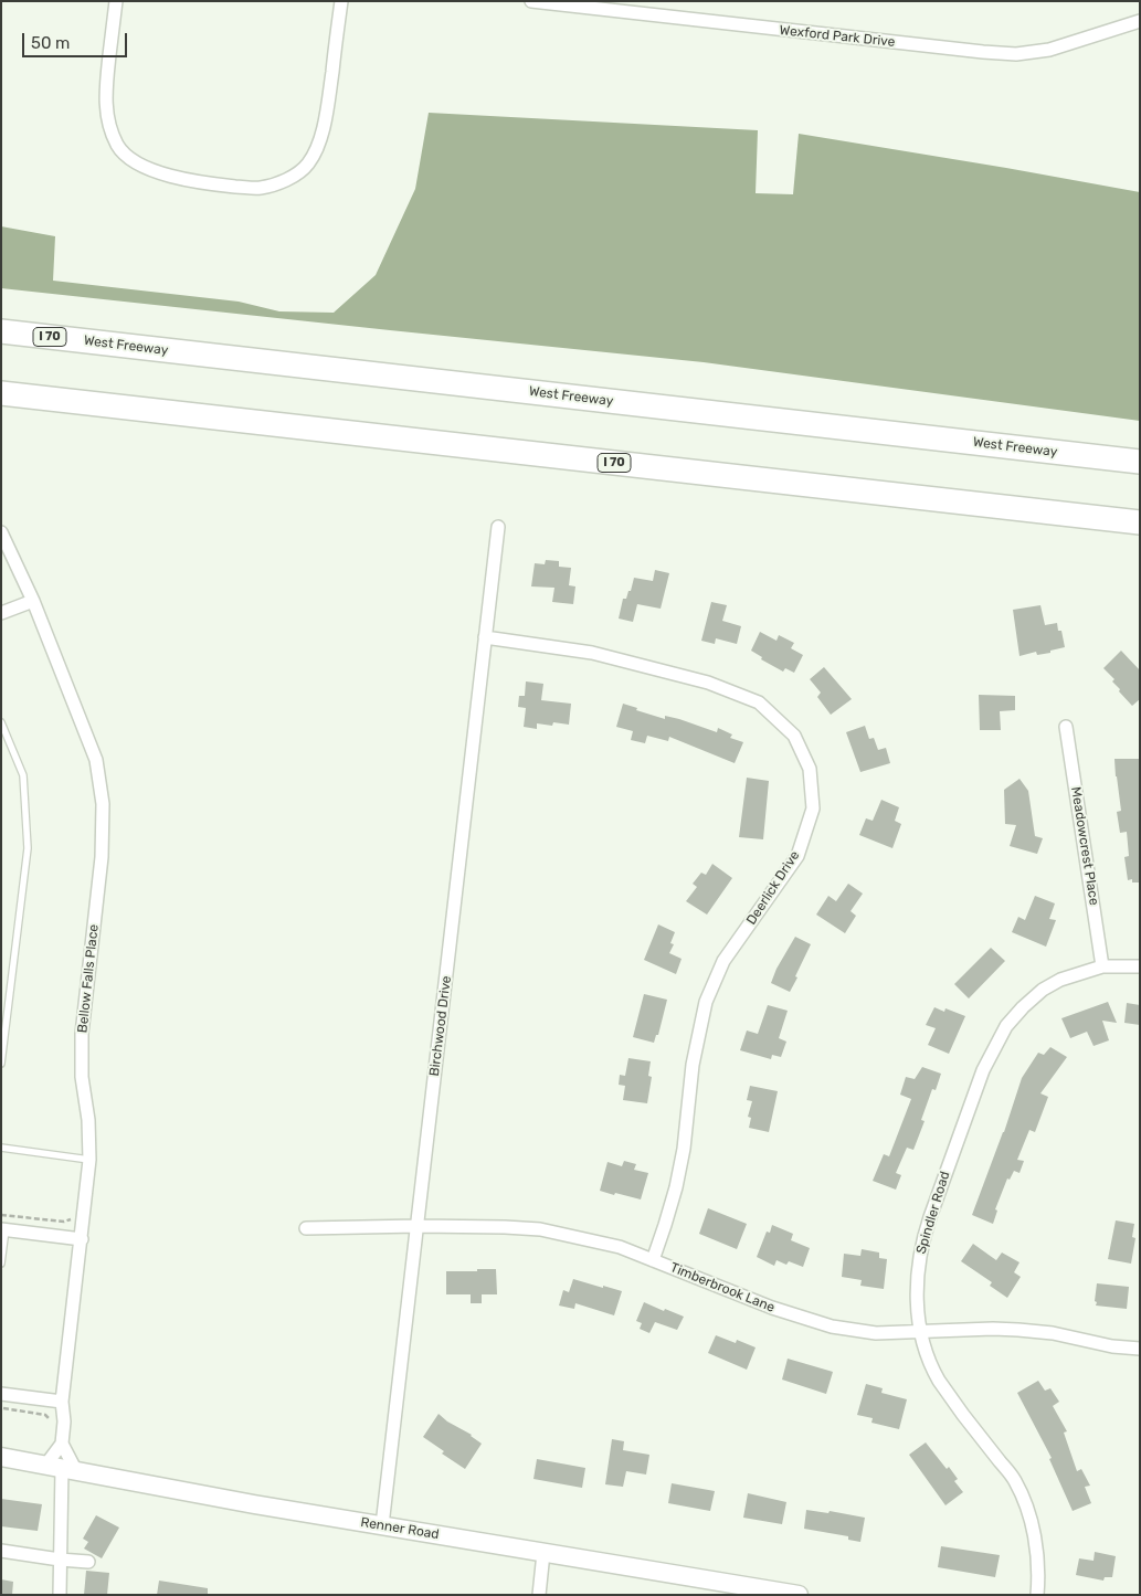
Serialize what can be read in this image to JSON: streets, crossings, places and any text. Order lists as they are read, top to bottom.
{
  "streets": {
    "highway": ["I 70", "West Freeway"],
    "main road": ["Renner Road"],
    "street": [
      "Wexford Park Drive",
      "Meadowcrest Place",
      "Deerlick Drive",
      "Bellow Falls Place",
      "Birchwood Drive",
      "Spindler Road",
      "Timberbrook Lane"
    ]
  },
  "crossings": [
    ["Meadowcrest Place", "Spindler Road"],
    ["Deerlick Drive", "Birchwood Drive"],
    ["Deerlick Drive", "Timberbrook Lane"],
    ["Birchwood Drive", "Timberbrook Lane"],
    ["Birchwood Drive", "Renner Road"],
    ["Spindler Road", "Timberbrook Lane"]
  ],
  "scale_bar": "50 m"
}
